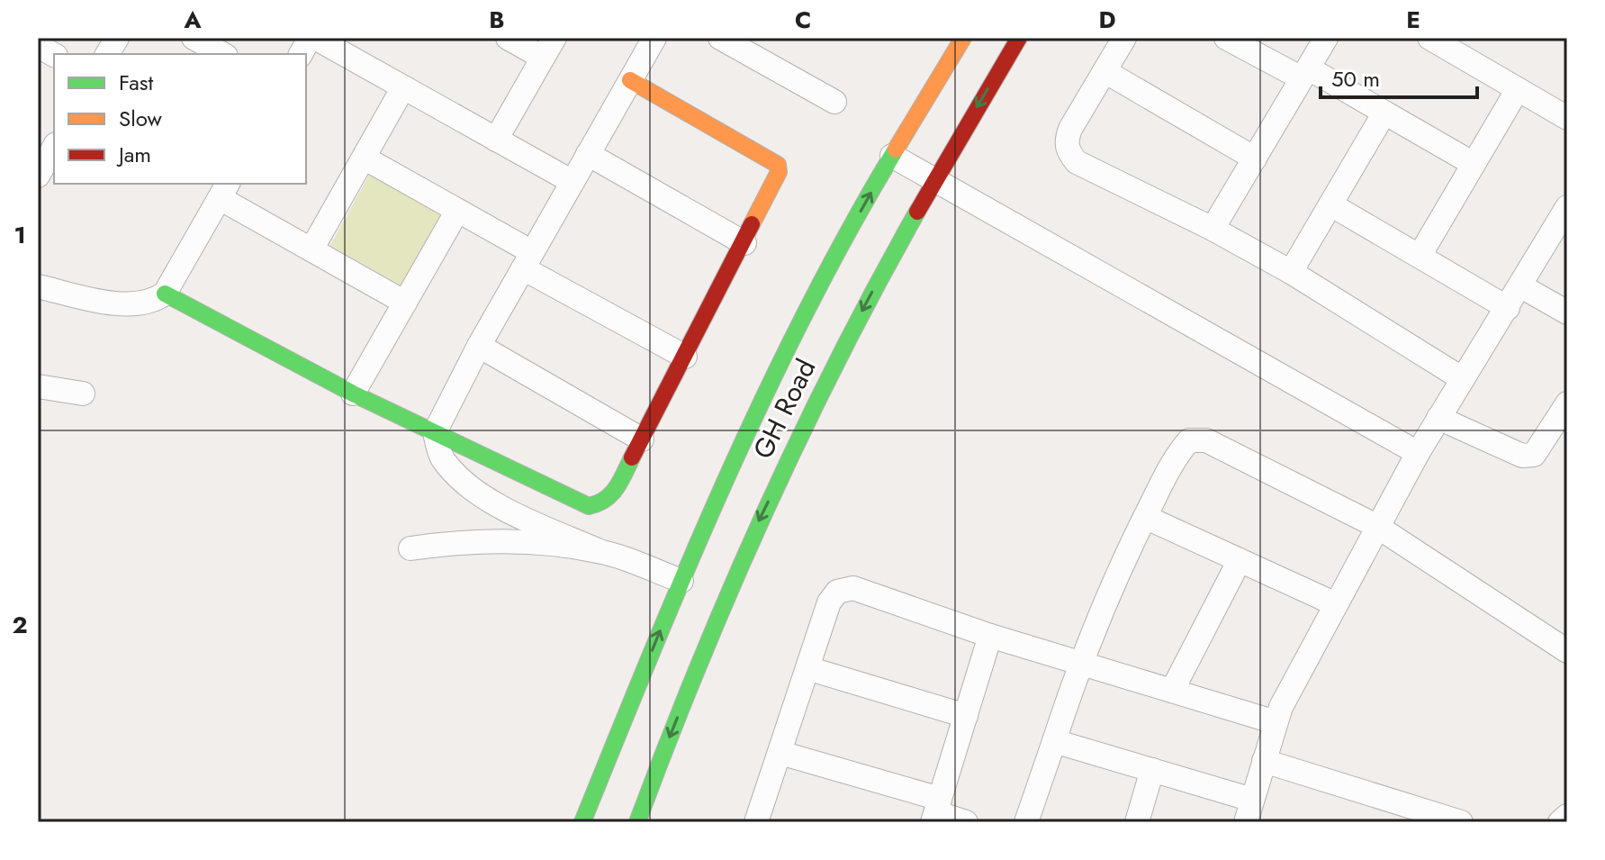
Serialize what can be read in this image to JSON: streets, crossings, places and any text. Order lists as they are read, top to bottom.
{
  "streets": {
    "main road": ["GH Road"]
  },
  "legend": ["Fast", "Slow", "Jam"],
  "scale_bar": "50 m",
  "grid": {
    "columns": [
      "A",
      "B",
      "C",
      "D",
      "E"
    ],
    "rows": ["1", "2"]
  }
}
